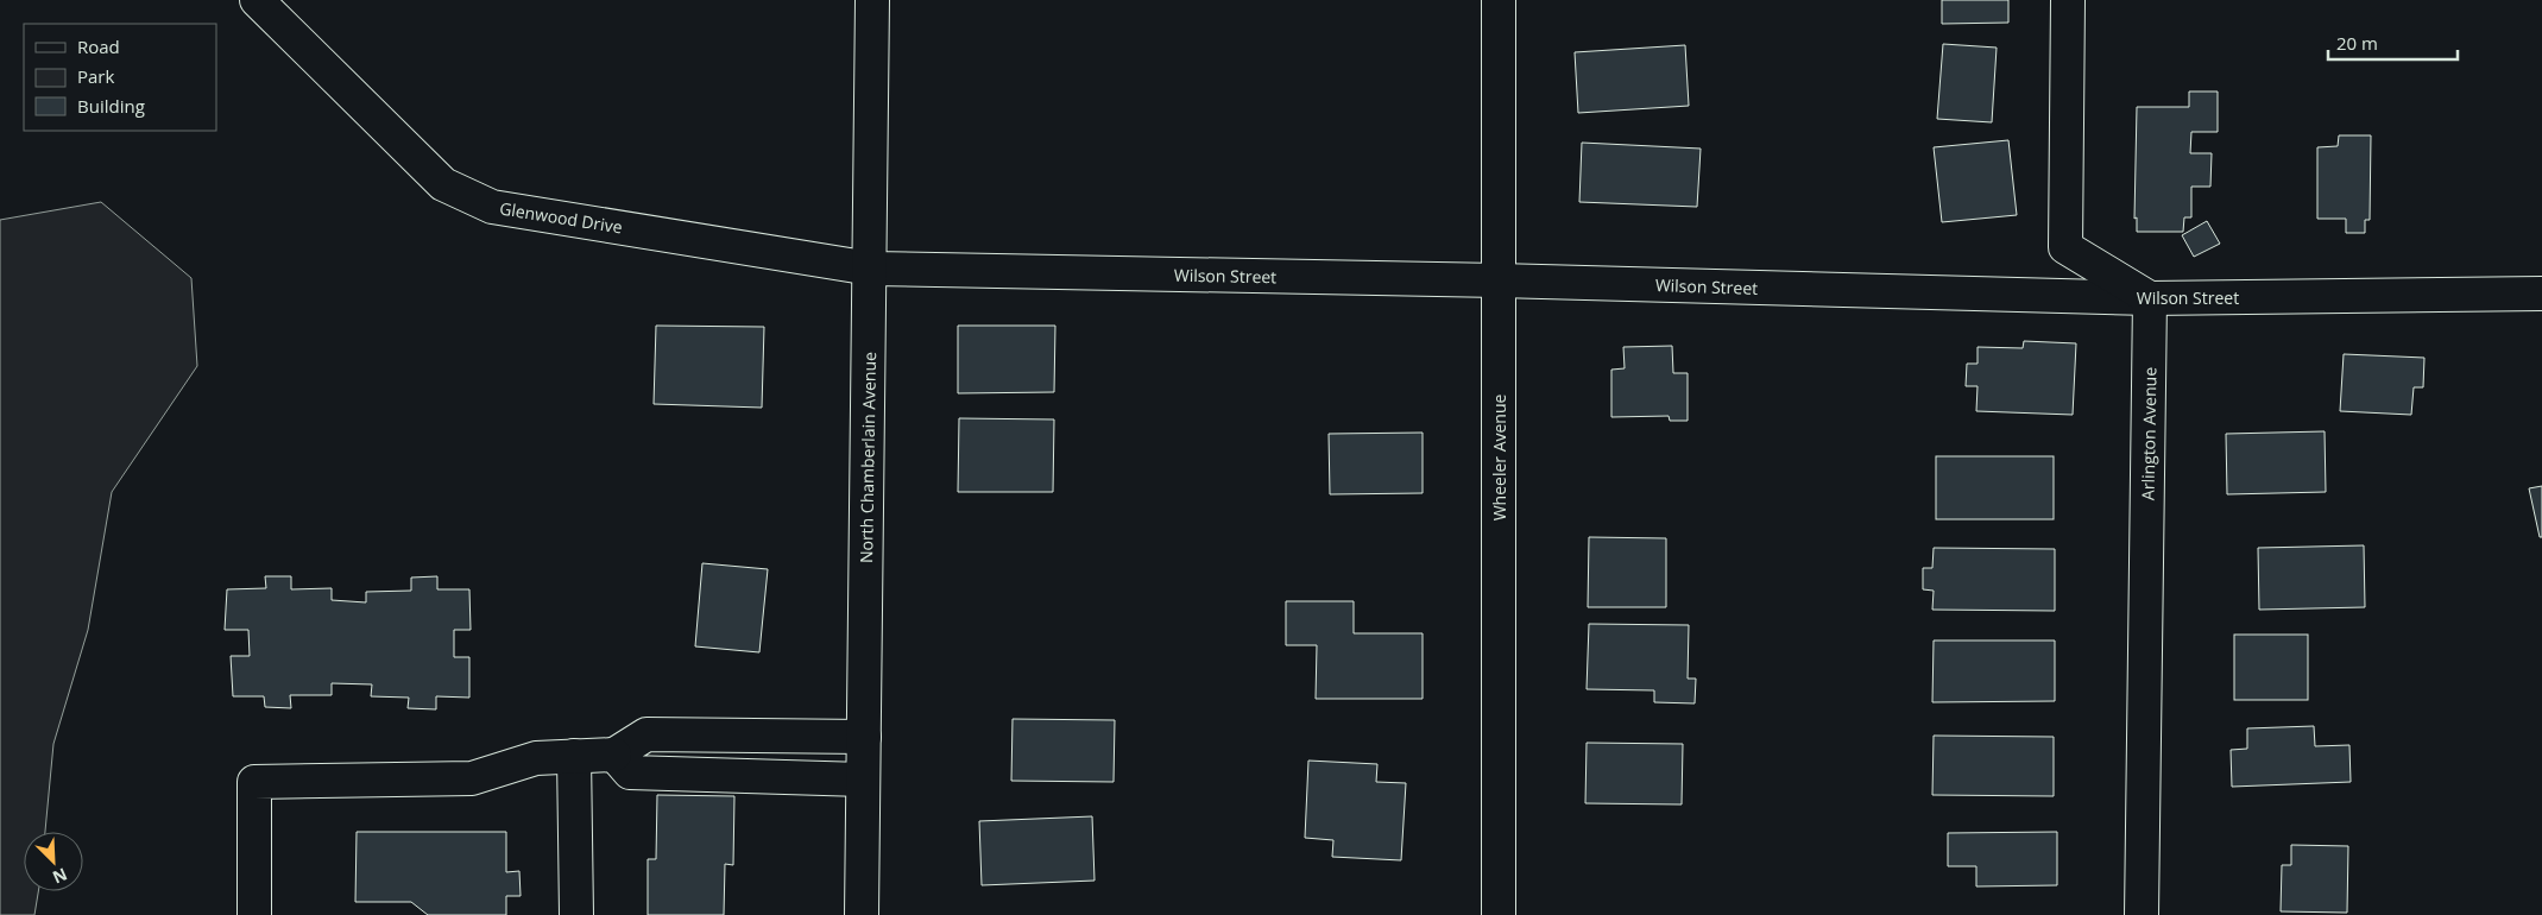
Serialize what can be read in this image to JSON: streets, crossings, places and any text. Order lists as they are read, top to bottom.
{
  "streets": {
    "street": [
      "Glenwood Drive",
      "Wilson Street",
      "Arlington Avenue",
      "North Chamberlain Avenue",
      "Wheeler Avenue"
    ]
  },
  "crossings": [
    ["Glenwood Drive", "Wilson Street"],
    ["Glenwood Drive", "North Chamberlain Avenue"],
    ["Wilson Street", "Arlington Avenue"],
    ["Wilson Street", "North Chamberlain Avenue"],
    ["Wilson Street", "Wheeler Avenue"]
  ],
  "legend": ["Road", "Park", "Building"],
  "scale_bar": "20 m",
  "north": "bottom right"
}
